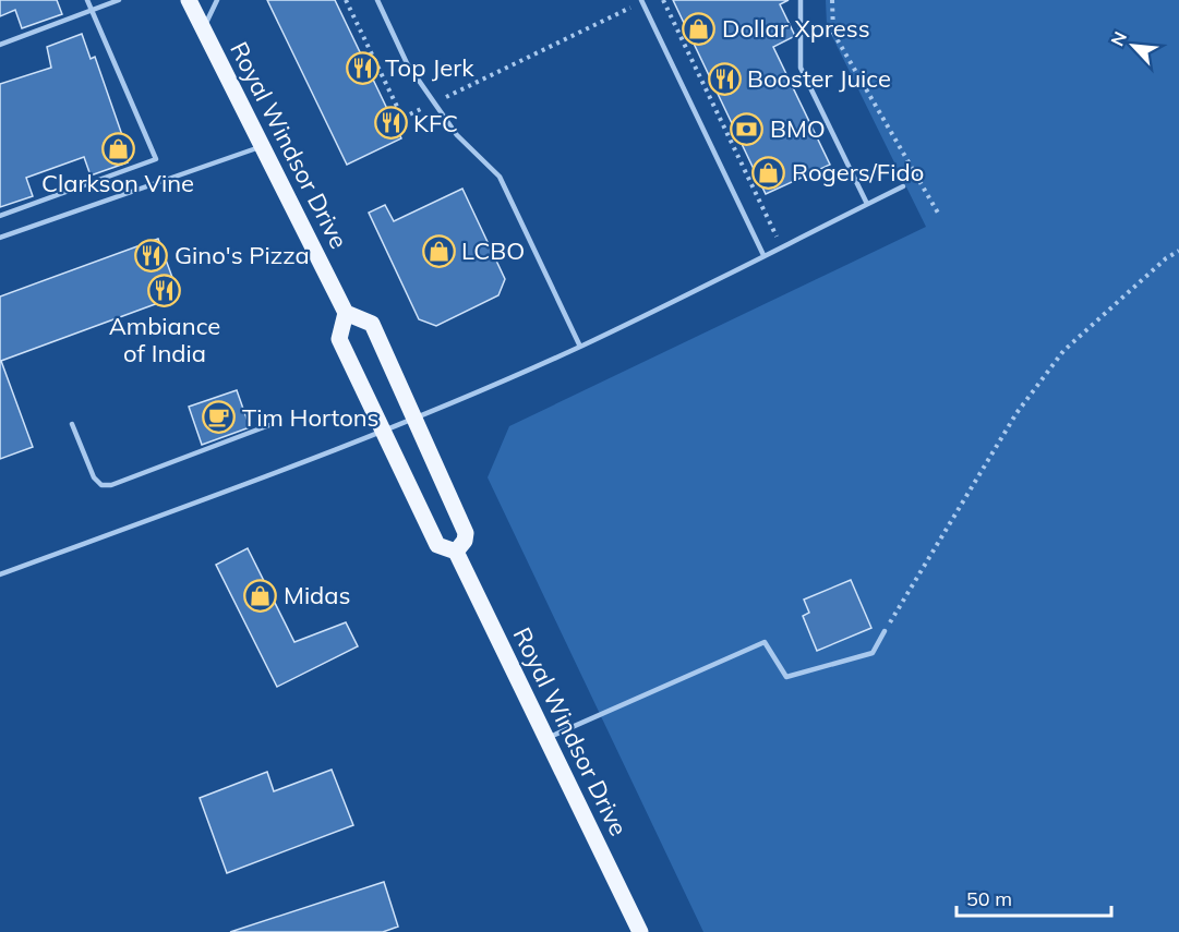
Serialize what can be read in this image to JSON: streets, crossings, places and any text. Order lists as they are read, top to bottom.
{
  "streets": {
    "main road": ["Royal Windsor Drive"]
  },
  "places": {
    "shop": [
      "Dollar Xpress",
      "Clarkson Vine",
      "Rogers/Fido",
      "LCBO",
      "Midas"
    ],
    "restaurant": [
      "Top Jerk",
      "Booster Juice",
      "KFC",
      "Gino's Pizza",
      "Ambiance of India"
    ],
    "bank": ["BMO"],
    "cafe": ["Tim Hortons"]
  },
  "scale_bar": "50 m",
  "north": "top left"
}
